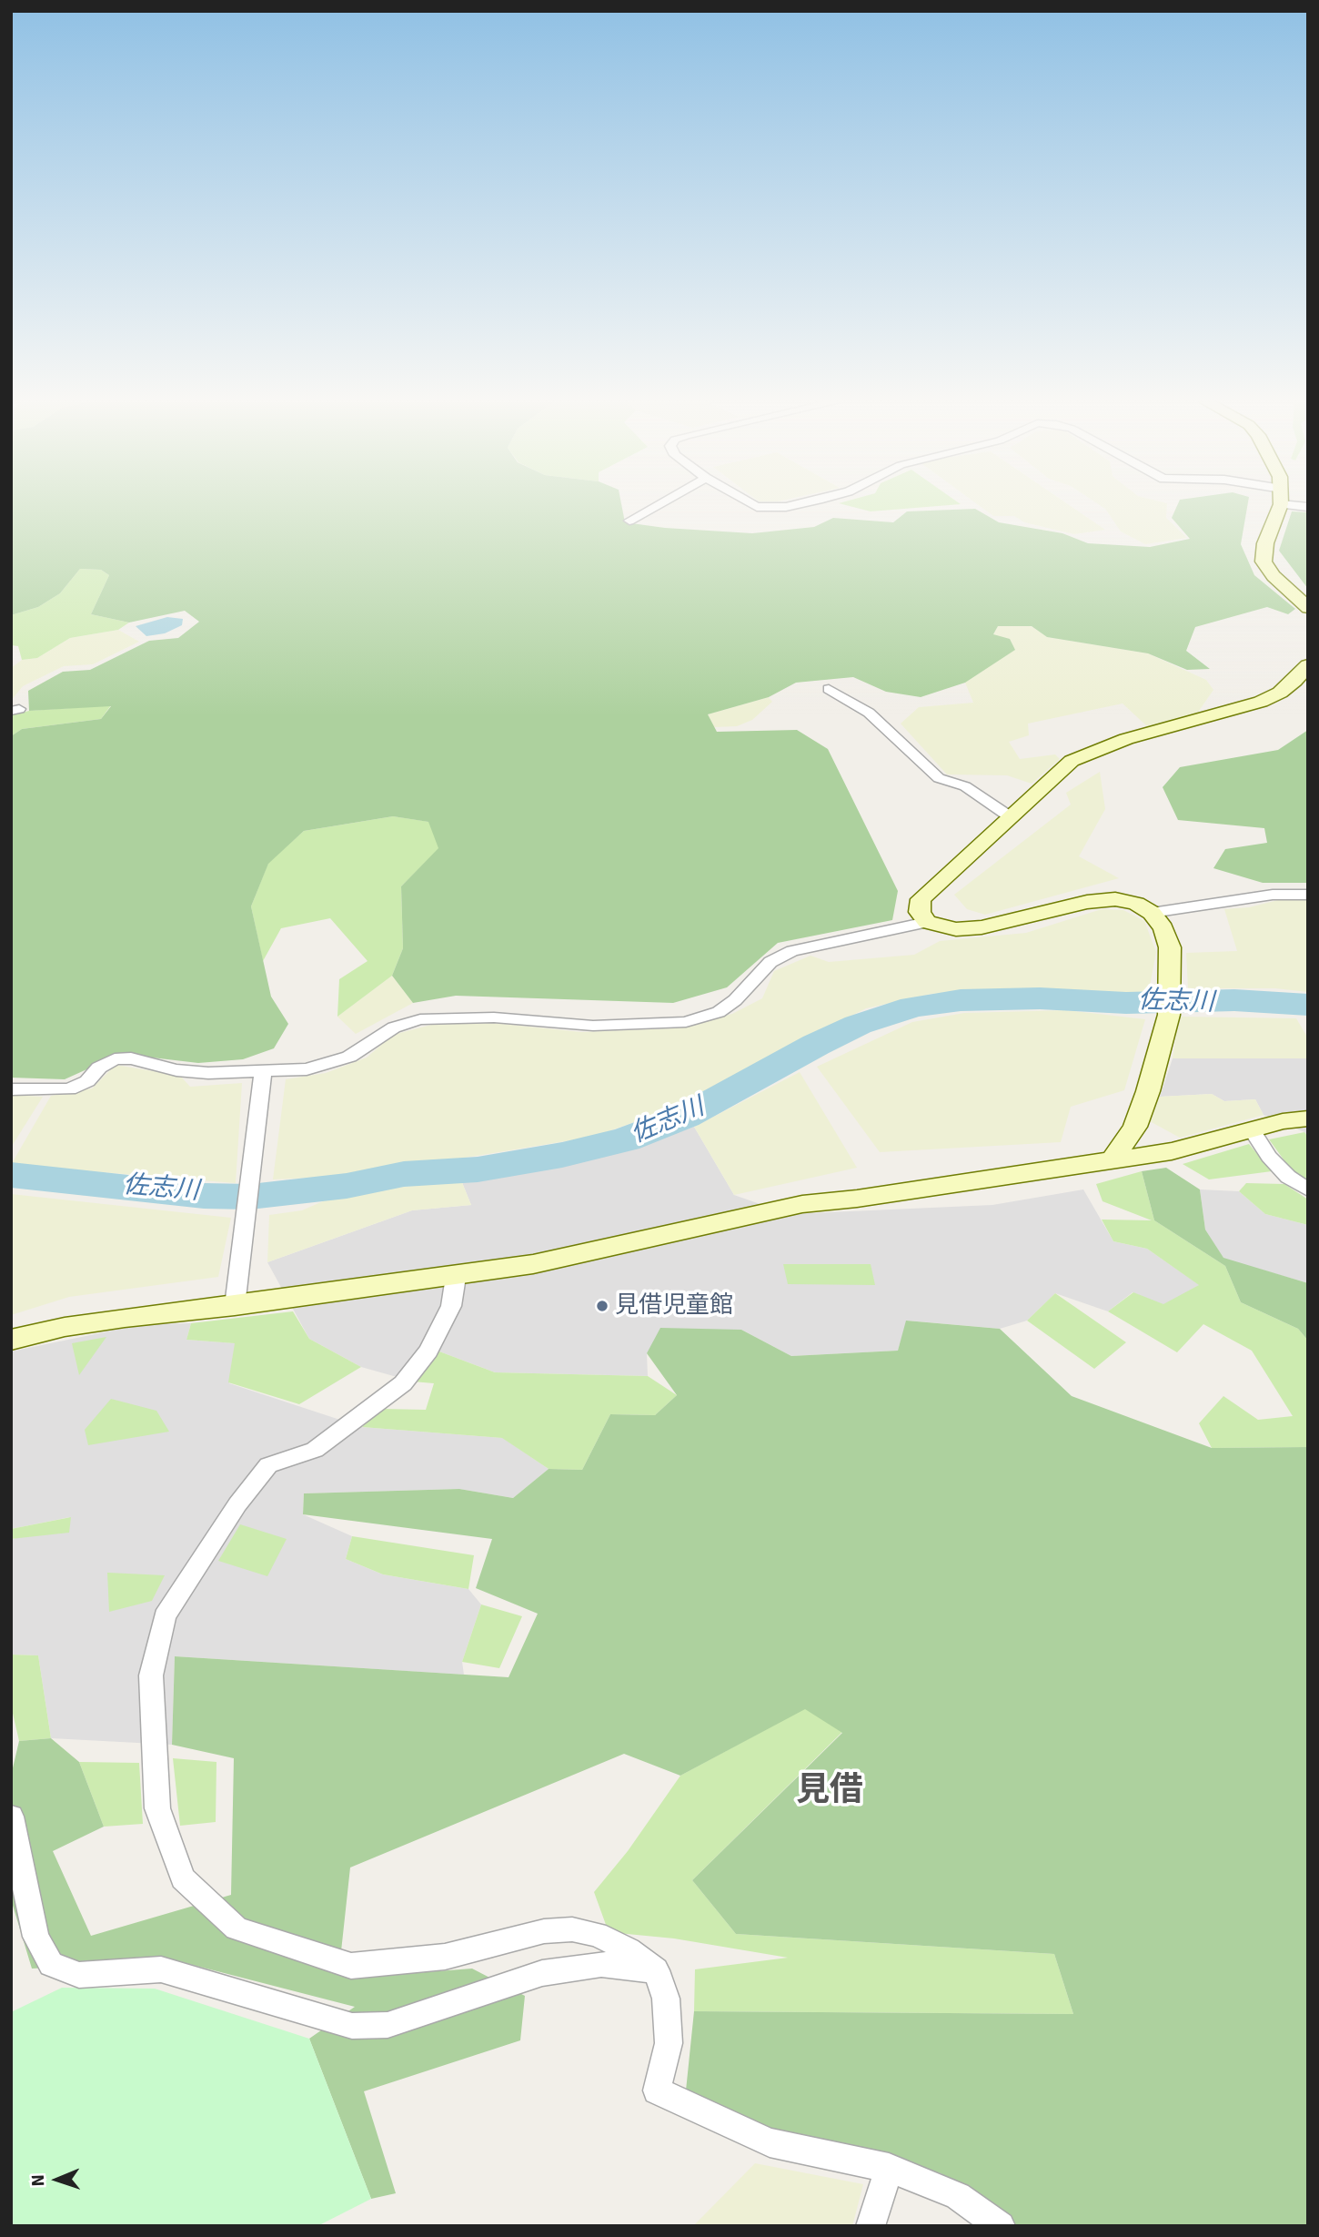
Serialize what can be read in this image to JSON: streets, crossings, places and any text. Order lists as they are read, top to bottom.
{
  "districts": ["見借"],
  "water": ["佐志川"],
  "places": ["見借児童館"],
  "north": "left"
}
